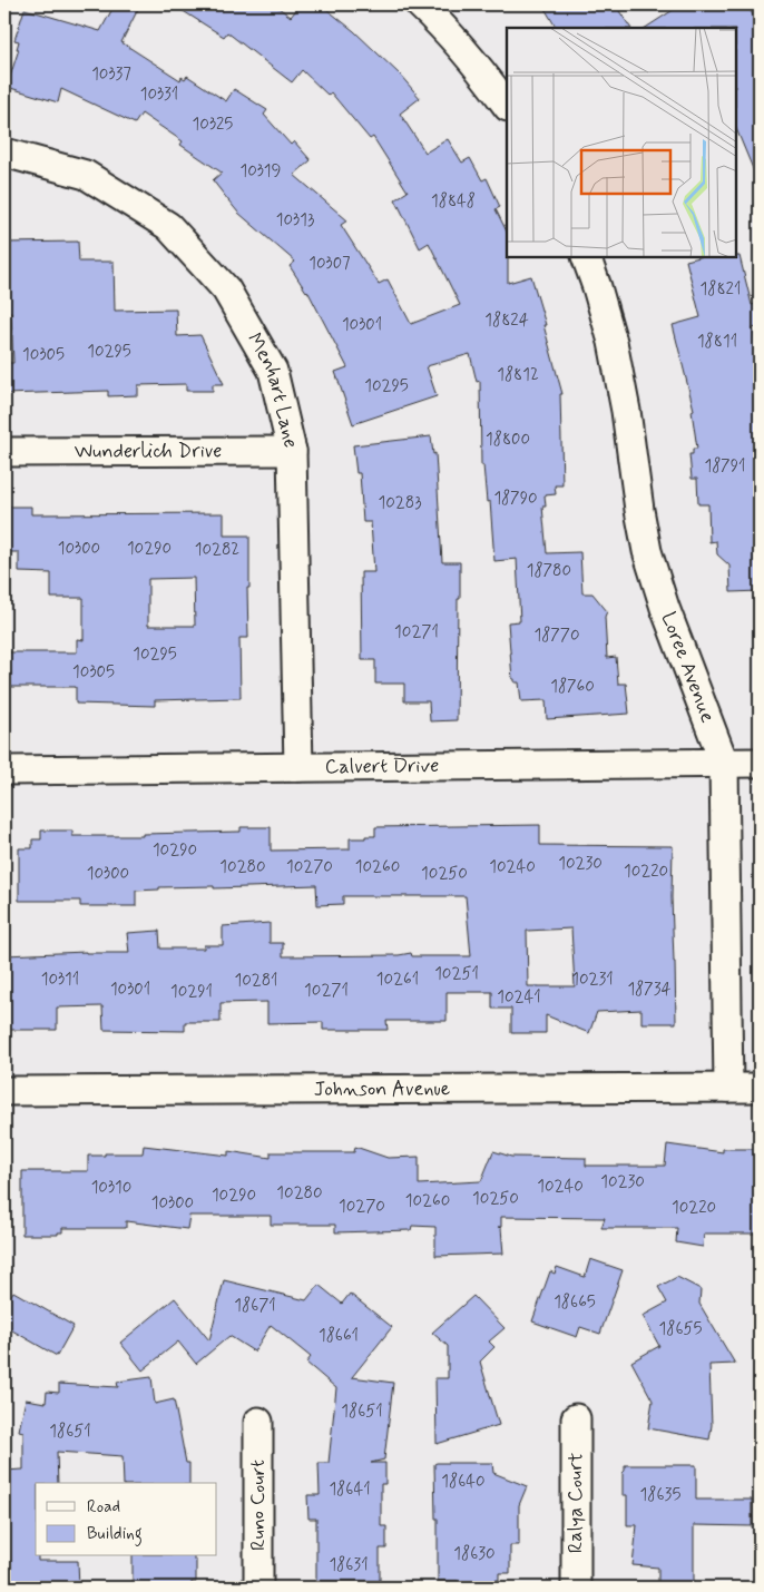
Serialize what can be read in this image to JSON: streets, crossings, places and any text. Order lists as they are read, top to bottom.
{
  "streets": {
    "street": [
      "Menhart Lane",
      "Wunderlich Drive",
      "Loree Avenue",
      "Calvert Drive",
      "Johnson Avenue",
      "Ralya Court",
      "Runo Court"
    ]
  },
  "crossings": [
    ["Menhart Lane", "Wunderlich Drive"],
    ["Menhart Lane", "Calvert Drive"],
    ["Loree Avenue", "Calvert Drive"],
    ["Loree Avenue", "Johnson Avenue"]
  ],
  "house_numbers": [
    "10337",
    "10331",
    "10325",
    "10319",
    "18848",
    "10313",
    "10307",
    "18821",
    "18824",
    "10301",
    "18811",
    "10295",
    "10305",
    "18812",
    "10295",
    "18800",
    "18791",
    "18790",
    "10283",
    "10300",
    "10290",
    "10282",
    "18780",
    "10271",
    "18770",
    "10295",
    "10305",
    "18760",
    "10290",
    "10230",
    "10280",
    "10270",
    "10260",
    "10240",
    "10220",
    "10300",
    "10250",
    "10251",
    "10311",
    "10261",
    "10231",
    "10281",
    "10301",
    "18734",
    "10271",
    "10291",
    "10241",
    "10230",
    "10240",
    "10310",
    "10280",
    "10290",
    "10250",
    "10260",
    "10300",
    "10270",
    "10220",
    "18665",
    "18671",
    "18655",
    "18661",
    "18651",
    "18651",
    "18640",
    "18641",
    "18635",
    "18630",
    "18631"
  ],
  "legend": ["Road", "Building"]
}
